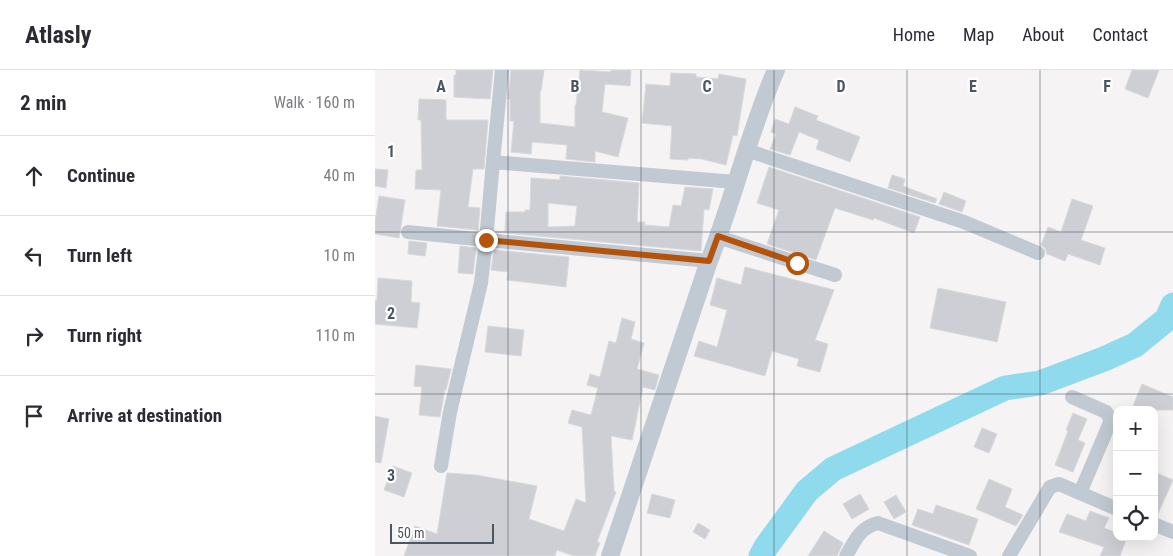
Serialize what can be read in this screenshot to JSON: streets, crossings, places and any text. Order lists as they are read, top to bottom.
{
  "scale_bar": "50 m",
  "page": {
    "header": "Atlasly",
    "nav": [
      "Home",
      "Map",
      "About",
      "Contact"
    ],
    "heading": ["2 min", "Walk · 160 m"],
    "list": [
      ["Continue", "40 m"],
      ["Turn left", "10 m"],
      ["Turn right", "110 m"],
      "Arrive at destination"
    ],
    "map_buttons": ["+", "−"],
    "scale": "50 m"
  },
  "grid": {
    "columns": [
      "A",
      "B",
      "C",
      "D",
      "E",
      "F"
    ],
    "rows": ["1", "2", "3"]
  }
}
